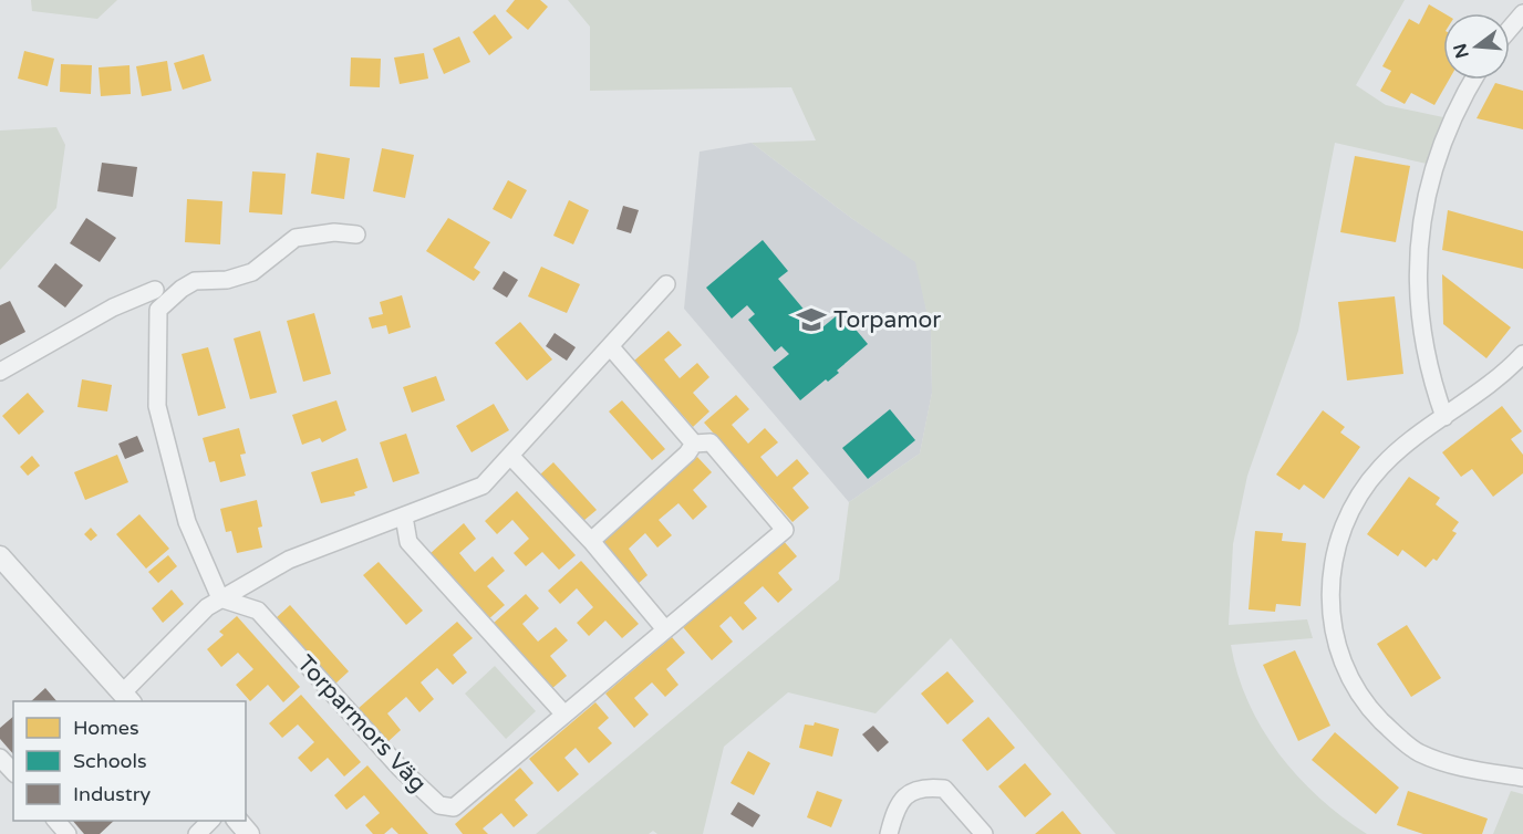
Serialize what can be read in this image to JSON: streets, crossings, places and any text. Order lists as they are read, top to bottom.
{
  "streets": {
    "street": ["Torparmors Väg"]
  },
  "places": {
    "school or university": ["Torpamor"]
  },
  "legend": ["Homes", "Schools", "Industry"],
  "north": "left"
}
